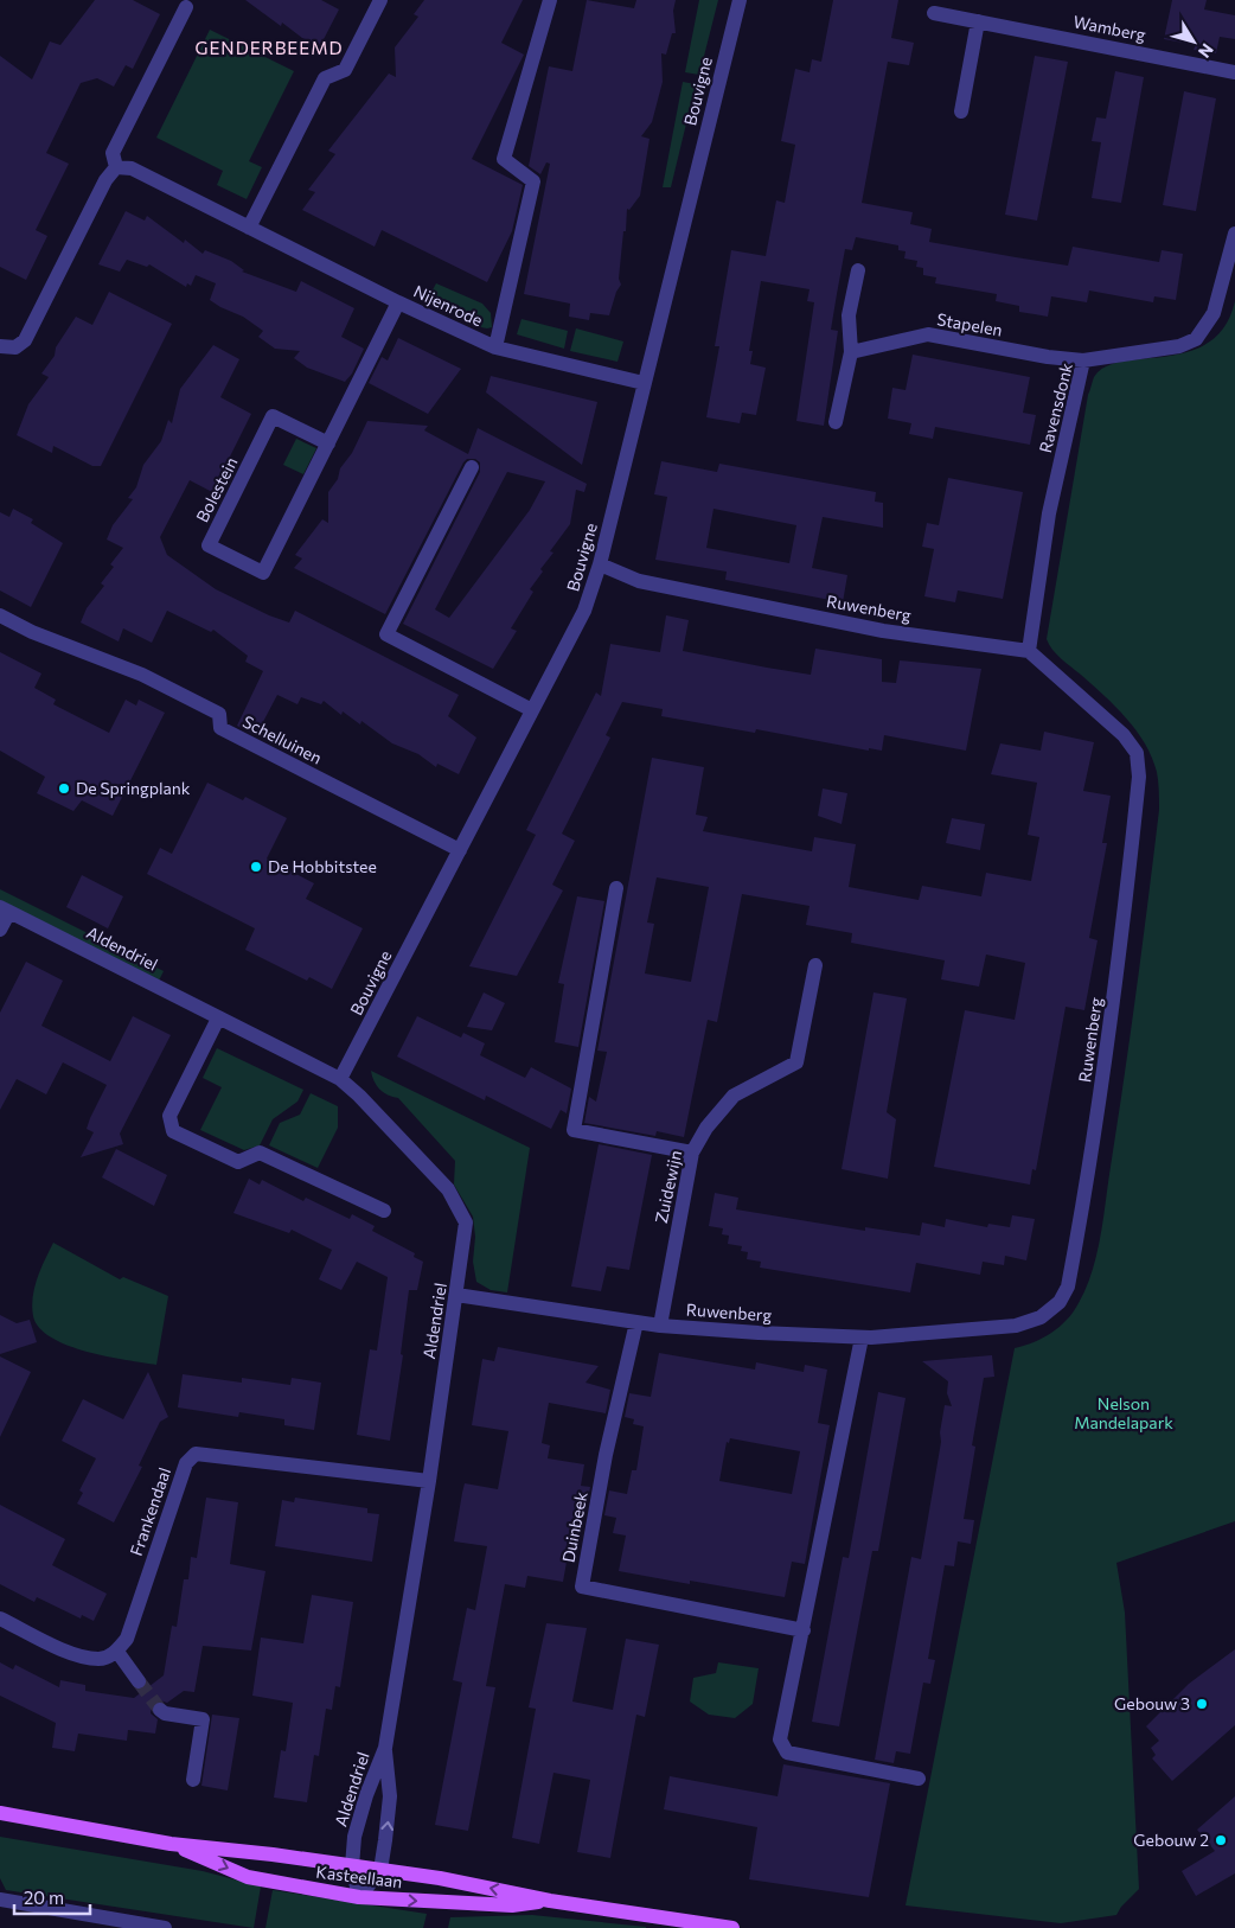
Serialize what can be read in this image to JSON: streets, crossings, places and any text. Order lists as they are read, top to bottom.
{
  "streets": {
    "main road": ["Kasteellaan"],
    "street": [
      "Wamberg",
      "Bouvigne",
      "Nijenrode",
      "Stapelen",
      "Ravensdonk",
      "Bolestein",
      "Ruwenberg",
      "Schelluinen",
      "Aldendriel",
      "Zuidewijn",
      "Frankendaal",
      "Duinbeek"
    ]
  },
  "crossings": [
    ["Bouvigne", "Nijenrode"],
    ["Bouvigne", "Ruwenberg"],
    ["Bouvigne", "Schelluinen"],
    ["Bouvigne", "Aldendriel"],
    ["Nijenrode", "Bolestein"],
    ["Stapelen", "Ravensdonk"],
    ["Ravensdonk", "Ruwenberg"],
    ["Ruwenberg", "Aldendriel"],
    ["Ruwenberg", "Zuidewijn"],
    ["Ruwenberg", "Duinbeek"],
    ["Aldendriel", "Frankendaal"],
    ["Aldendriel", "Kasteellaan"]
  ],
  "districts": ["GENDERBEEMD"],
  "parks": ["Nelson Mandelapark"],
  "places": [
    "De Springplank",
    "De Hobbitstee",
    "Gebouw 3",
    "Gebouw 2"
  ],
  "scale_bar": "20 m",
  "north": "bottom right"
}
